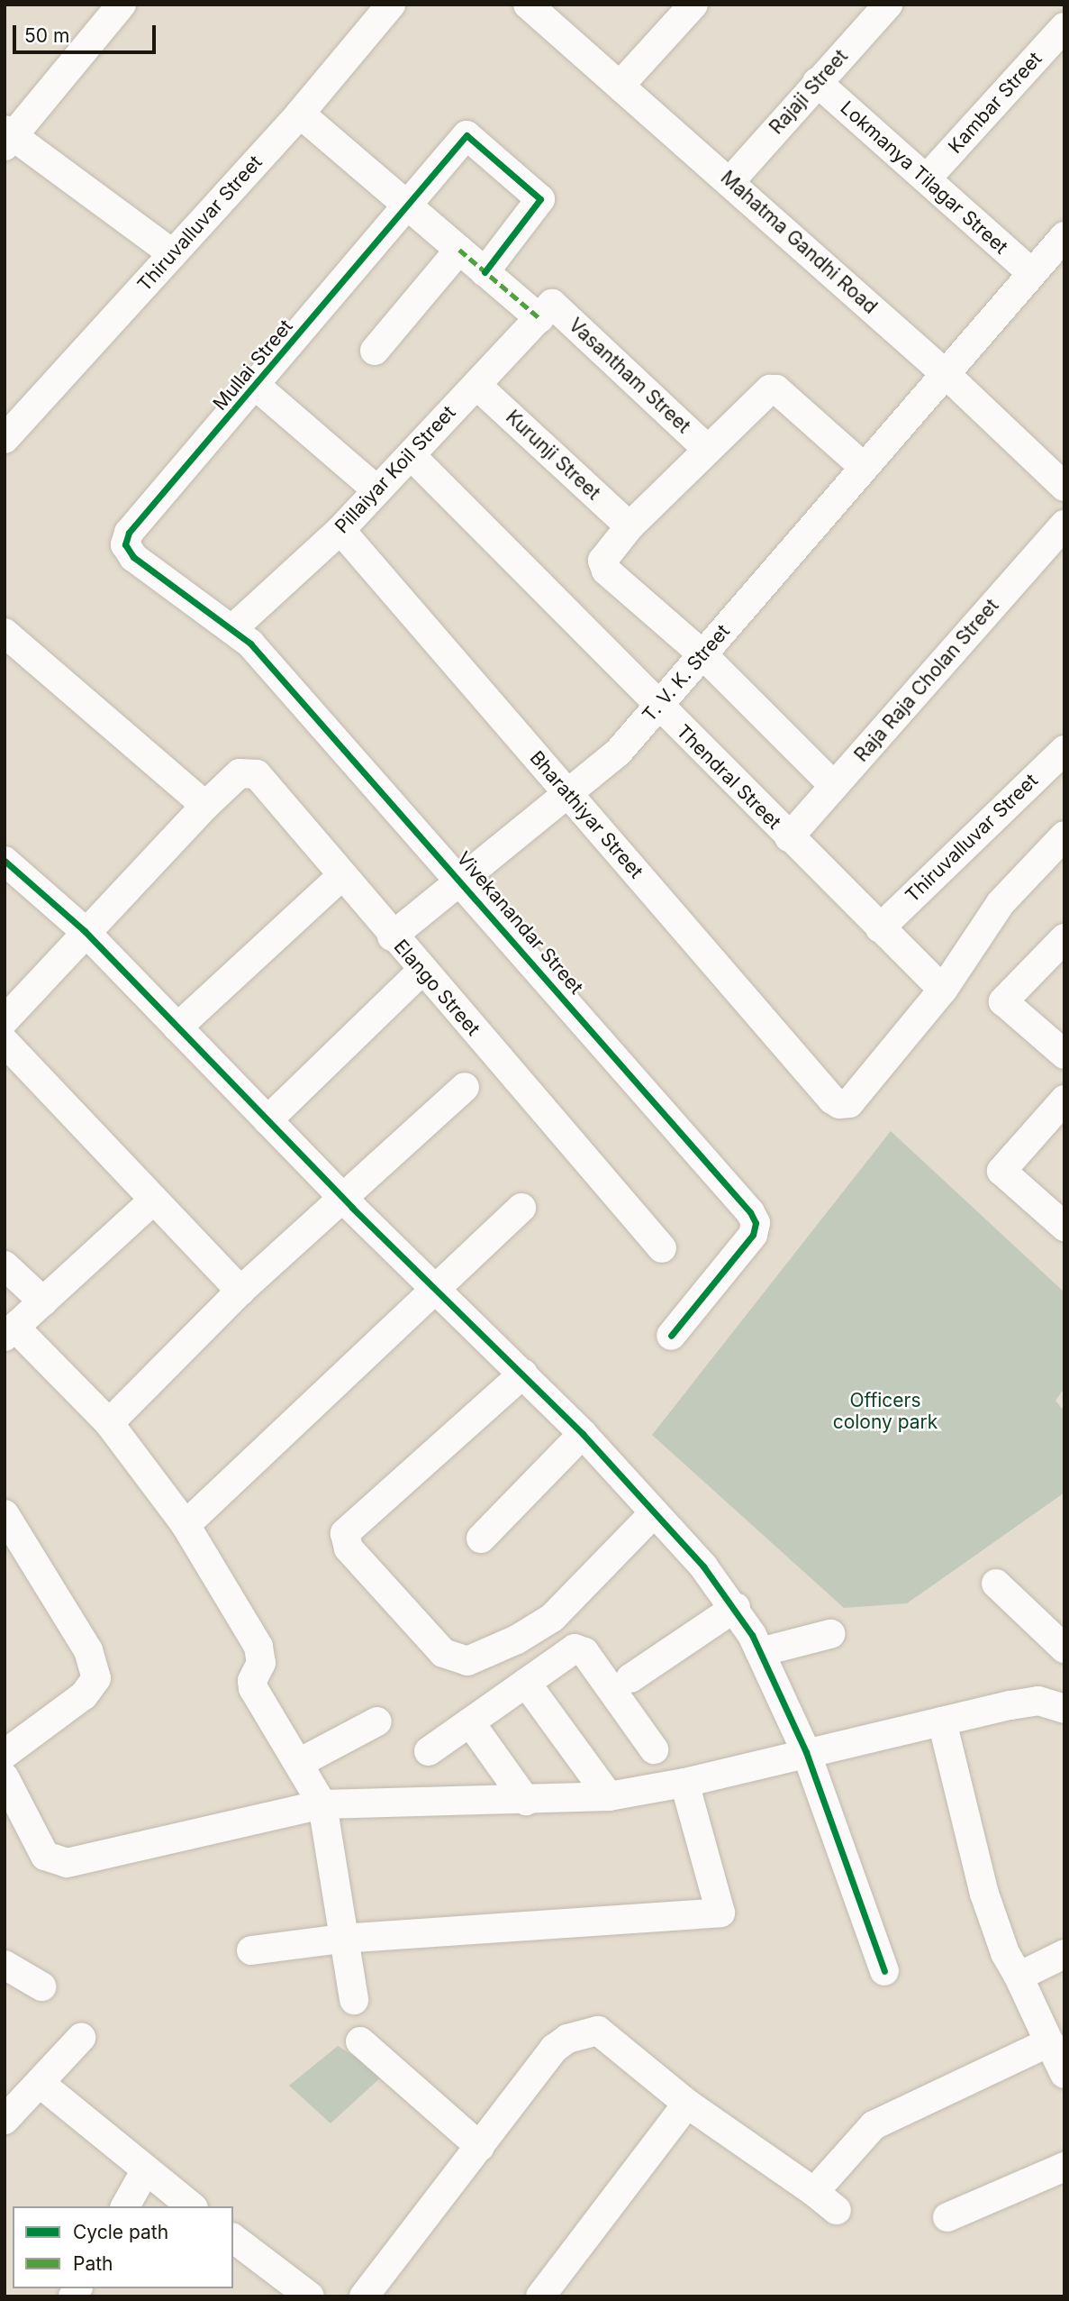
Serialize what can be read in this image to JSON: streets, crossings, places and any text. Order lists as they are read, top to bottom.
{
  "streets": {
    "street": [
      "Rajaji Street",
      "Kambar Street",
      "Lokmanya Tilagar Street",
      "Thiruvalluvar Street",
      "Mahatma Gandhi Road",
      "Mullai Street",
      "Vasantham Street",
      "Kurunji Street",
      "Pillaiyar Koil Street",
      "T. V. K. Street",
      "Raja Raja Cholan Street",
      "Thendral Street",
      "Bharathiyar Street",
      "Vivekanandar Street",
      "Elango Street"
    ]
  },
  "crossings": [
    ["Rajaji Street", "Lokmanya Tilagar Street"],
    ["Rajaji Street", "Mahatma Gandhi Road"],
    ["Kambar Street", "Lokmanya Tilagar Street"],
    ["Lokmanya Tilagar Street", "T. V. K. Street"],
    ["Thiruvalluvar Street", "Vasantham Street"],
    ["Thiruvalluvar Street", "Thendral Street"],
    ["Mahatma Gandhi Road", "T. V. K. Street"],
    ["Mullai Street", "Vasantham Street"],
    ["Mullai Street", "Vivekanandar Street"],
    ["Vasantham Street", "Pillaiyar Koil Street"],
    ["Kurunji Street", "Pillaiyar Koil Street"],
    ["Pillaiyar Koil Street", "Thendral Street"],
    ["Pillaiyar Koil Street", "Bharathiyar Street"],
    ["Pillaiyar Koil Street", "Vivekanandar Street"],
    ["T. V. K. Street", "Thendral Street"],
    ["T. V. K. Street", "Bharathiyar Street"],
    ["T. V. K. Street", "Vivekanandar Street"],
    ["T. V. K. Street", "Elango Street"],
    ["Raja Raja Cholan Street", "Thendral Street"],
    ["Thendral Street", "Bharathiyar Street"]
  ],
  "parks": ["Officers colony park"],
  "legend": ["Cycle path", "Path"],
  "scale_bar": "50 m"
}
